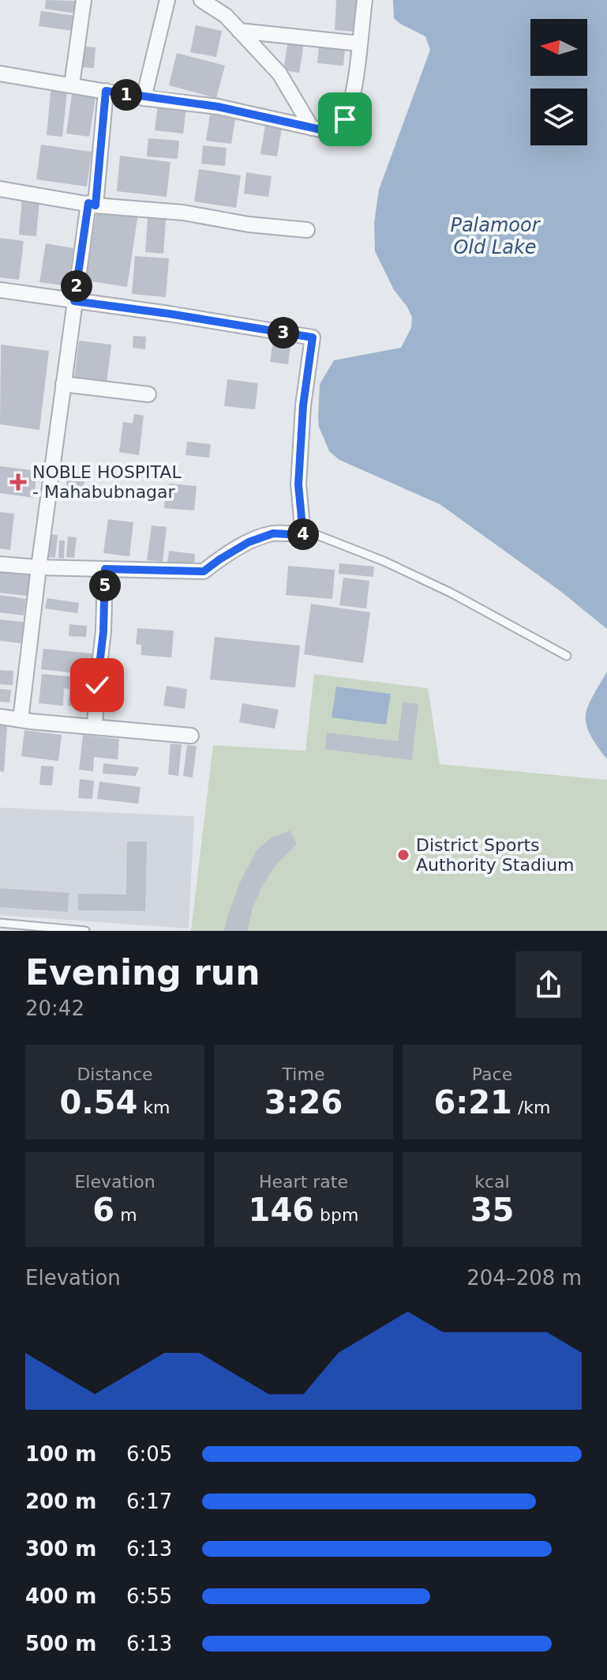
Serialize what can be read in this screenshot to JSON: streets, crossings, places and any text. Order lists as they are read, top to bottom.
{
  "water": ["Palamoor Old Lake"],
  "places": {
    "health": ["NOBLE HOSPITAL - Mahabubnagar"],
    "other": ["District Sports Authority Stadium"]
  },
  "north": "left",
  "page": {
    "pins": [
      "1",
      "2",
      "3",
      "4",
      "5"
    ],
    "heading": ["Evening run", "20:42"],
    "stats": [
      ["Distance", "0.54 km"],
      ["Time", "3:26"],
      ["Pace", "6:21 /km"],
      ["Elevation", "6 m"],
      ["Heart rate", "146 bpm"],
      ["kcal", "35"]
    ],
    "chart": ["Elevation", "204–208 m"],
    "list": [
      {
        "name": "100 m",
        "note": "6:05"
      },
      {
        "name": "200 m",
        "note": "6:17"
      },
      {
        "name": "300 m",
        "note": "6:13"
      },
      {
        "name": "400 m",
        "note": "6:55"
      },
      {
        "name": "500 m",
        "note": "6:13"
      }
    ]
  }
}
